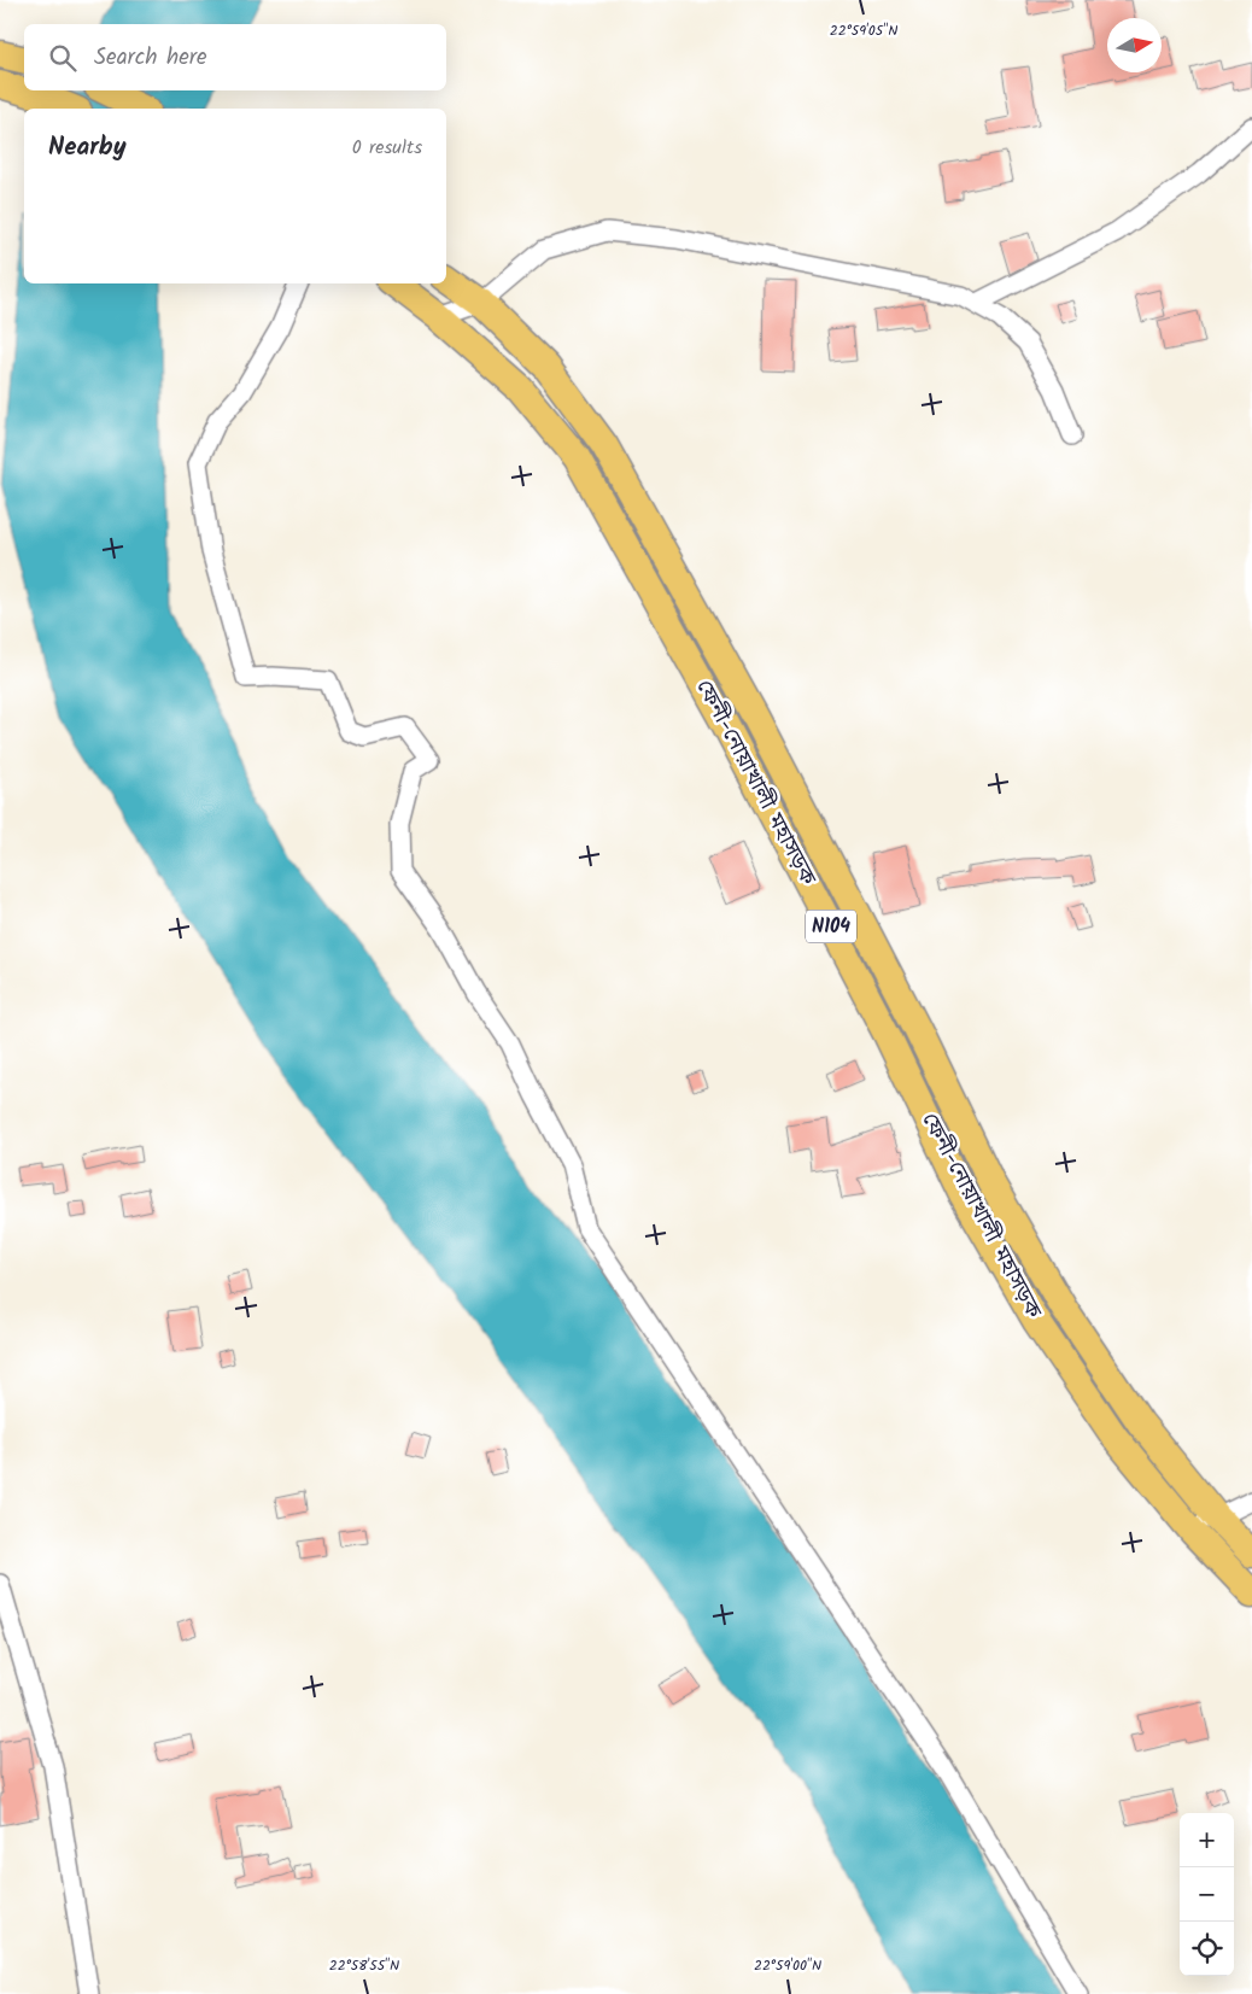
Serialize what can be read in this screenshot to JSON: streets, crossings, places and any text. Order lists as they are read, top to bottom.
{
  "streets": {
    "highway": ["ফেনী-নোয়াখালী মহাসড়ক", "N104"]
  },
  "north": "right",
  "page": {
    "search": "Search here",
    "heading": ["Nearby", "0 results"],
    "map_buttons": ["+", "−"]
  },
  "coordinates": ["22°59'05\"N", "22°58'55\"N", "22°59'00\"N"]
}
